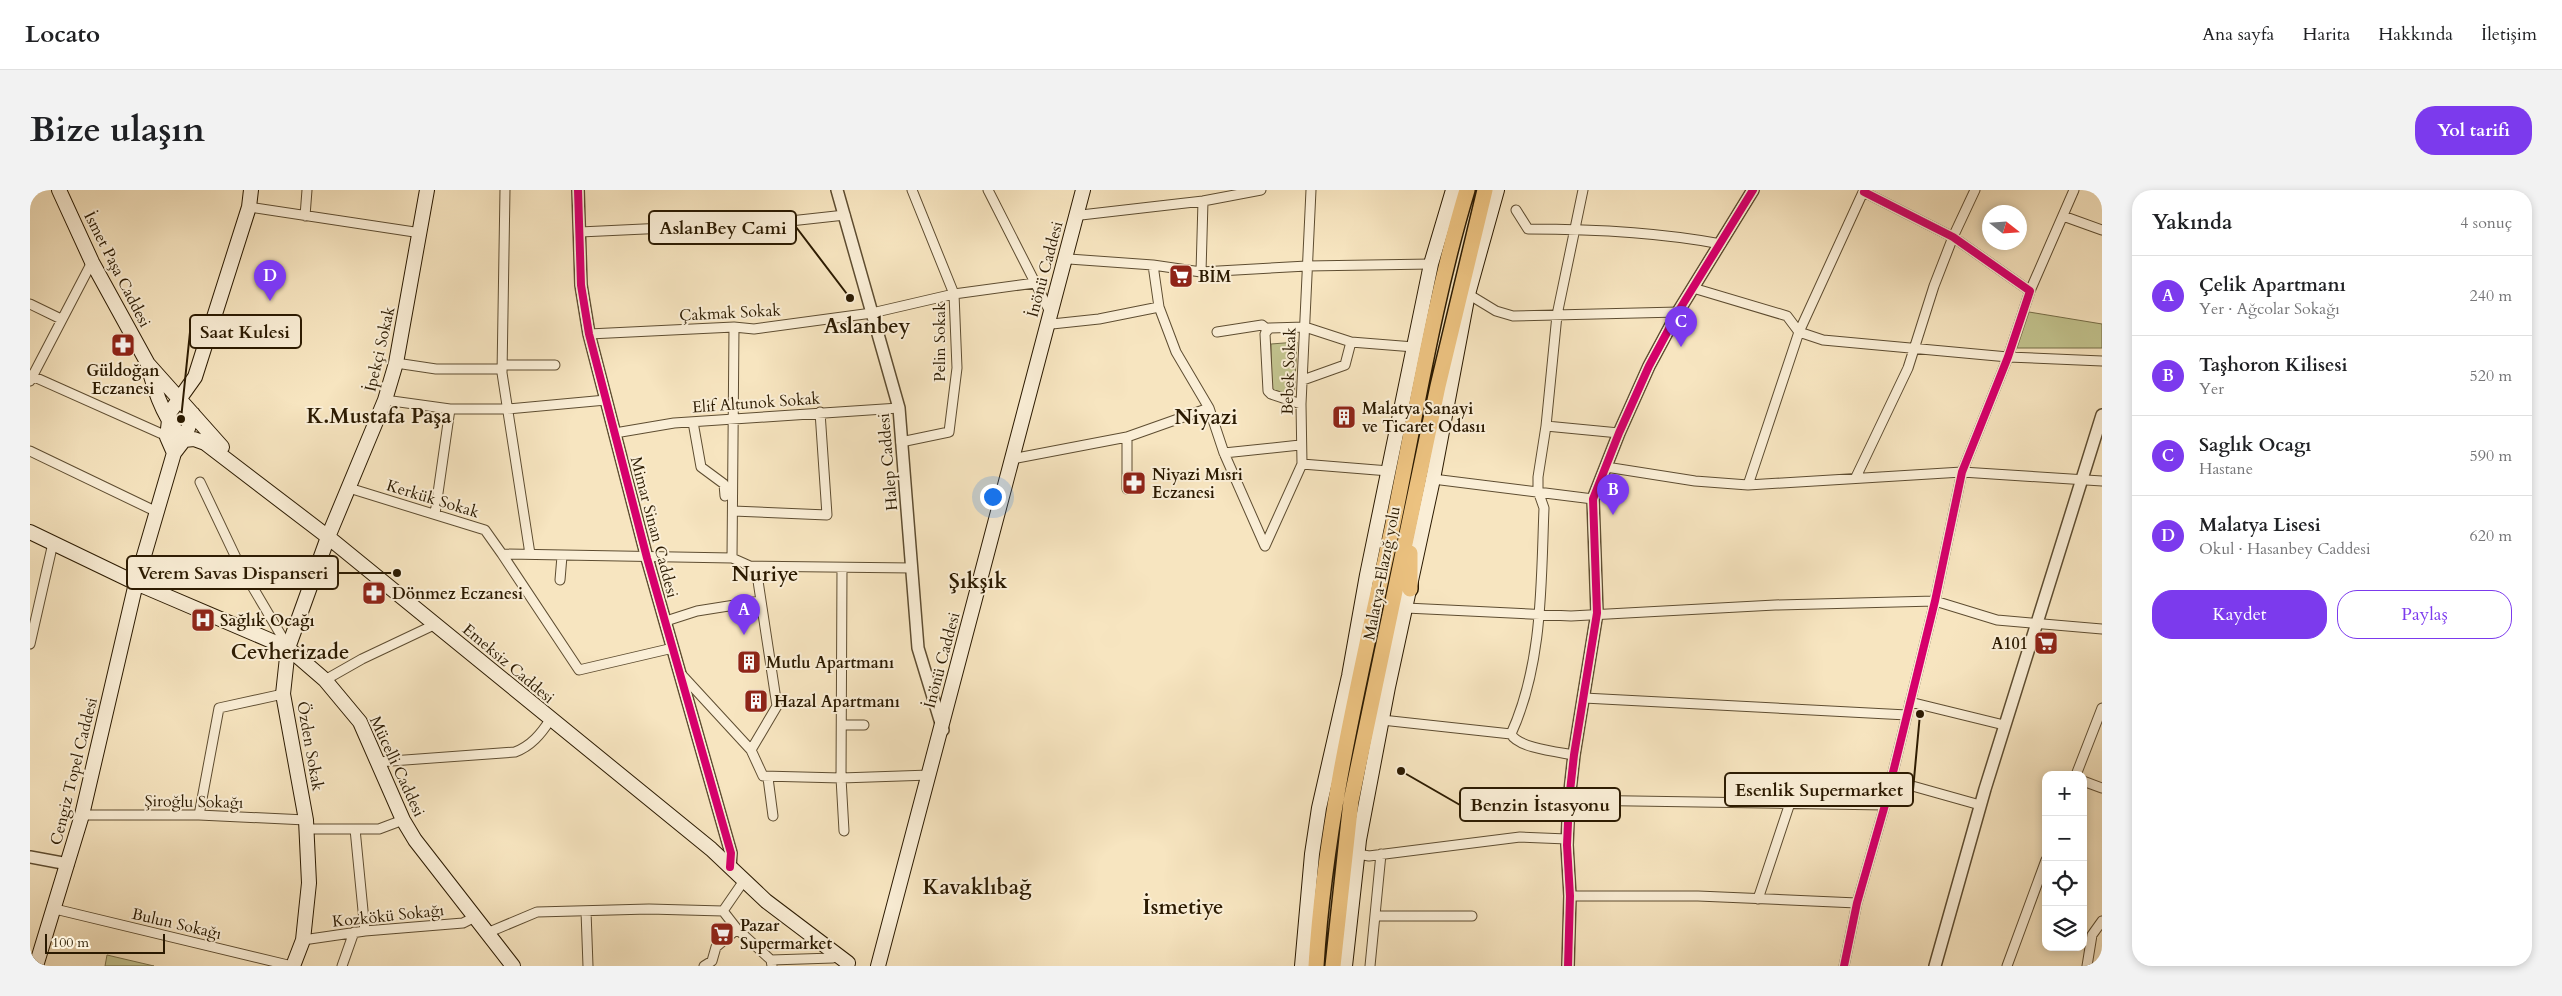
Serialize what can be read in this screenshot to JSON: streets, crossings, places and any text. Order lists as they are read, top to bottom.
{
  "streets": {
    "highway": ["Malatya-Elazığ yolu"],
    "main road": [
      "İsmet Paşa Caddesi",
      "İnönü Caddesi",
      "İpekçi Sokak",
      "Emeksiz Caddesi",
      "Özden Sokak",
      "Mücelli Caddesi",
      "Cengiz Topel Caddesi"
    ],
    "street": [
      "Çakmak Sokak",
      "Pelin Sokak",
      "Bebek Sokak",
      "Elif Altunok Sokak",
      "Halep Caddesi",
      "Kerkük Sokak",
      "Mimar Sinan Caddesi",
      "Şiroğlu Sokağı",
      "Kozkökü Sokağı",
      "Bulun Sokağı"
    ]
  },
  "crossings": [
    ["İnönü Caddesi", "Halep Caddesi"],
    ["Çakmak Sokak", "Pelin Sokak"],
    ["Çakmak Sokak", "Halep Caddesi"],
    ["Çakmak Sokak", "Mimar Sinan Caddesi"],
    ["Pelin Sokak", "Halep Caddesi"],
    ["İpekçi Sokak", "Kerkük Sokak"],
    ["İpekçi Sokak", "Emeksiz Caddesi"],
    ["İpekçi Sokak", "Özden Sokak"],
    ["Elif Altunok Sokak", "Halep Caddesi"],
    ["Elif Altunok Sokak", "Mimar Sinan Caddesi"],
    ["Kerkük Sokak", "Mimar Sinan Caddesi"],
    ["Mimar Sinan Caddesi", "Emeksiz Caddesi"],
    ["Emeksiz Caddesi", "Özden Sokak"],
    ["Özden Sokak", "Mücelli Caddesi"],
    ["Özden Sokak", "Şiroğlu Sokağı"],
    ["Özden Sokak", "Kozkökü Sokağı"],
    ["Özden Sokak", "Bulun Sokağı"],
    ["Mücelli Caddesi", "Cengiz Topel Caddesi"],
    ["Mücelli Caddesi", "Şiroğlu Sokağı"],
    ["Mücelli Caddesi", "Kozkökü Sokağı"],
    ["Cengiz Topel Caddesi", "Şiroğlu Sokağı"],
    ["Cengiz Topel Caddesi", "Bulun Sokağı"]
  ],
  "districts": [
    "Aslanbey",
    "K.Mustafa Paşa",
    "Niyazi",
    "Nuriye",
    "Şıkşık",
    "Cevherizade",
    "Kavaklıbağ",
    "İsmetiye"
  ],
  "places": {
    "supermarket": ["BİM", "A101", "Pazar Supermarket"],
    "other": [
      "AslanBey Cami",
      "Saat Kulesi",
      "Verem Savas Dispanseri",
      "Esenlik Supermarket",
      "Benzin İstasyonu"
    ],
    "pharmacy": ["Güldoğan Eczanesi", "Niyazi Mısri Eczanesi", "Dönmez Eczanesi"],
    "building": ["Malatya Sanayi ve Ticaret Odasıı", "Mutlu Apartmanı", "Hazal Apartmanı"],
    "hospital": ["Sağlık Ocağı"]
  },
  "scale_bar": "100 m",
  "north": "right",
  "page": {
    "header": "Locato",
    "nav": [
      "Ana sayfa",
      "Harita",
      "Hakkında",
      "İletişim"
    ],
    "title": "Bize ulaşın",
    "buttons": [
      "Yol tarifi",
      ["Kaydet", "Paylaş"]
    ],
    "heading": ["Yakında", "4 sonuç"],
    "list": [
      {
        "mark": "A",
        "name": "Çelik Apartmanı",
        "note": "Yer · Ağcolar Sokağı",
        "value": "240 m"
      },
      {
        "mark": "B",
        "name": "Taşhoron Kilisesi",
        "note": "Yer",
        "value": "520 m"
      },
      {
        "mark": "C",
        "name": "Saglık Ocagı",
        "note": "Hastane",
        "value": "590 m"
      },
      {
        "mark": "D",
        "name": "Malatya Lisesi",
        "note": "Okul · Hasanbey Caddesi",
        "value": "620 m"
      }
    ],
    "pins": [
      "D",
      "C",
      "B",
      "A"
    ],
    "map_buttons": ["+", "−"],
    "scale": "100 m"
  }
}
